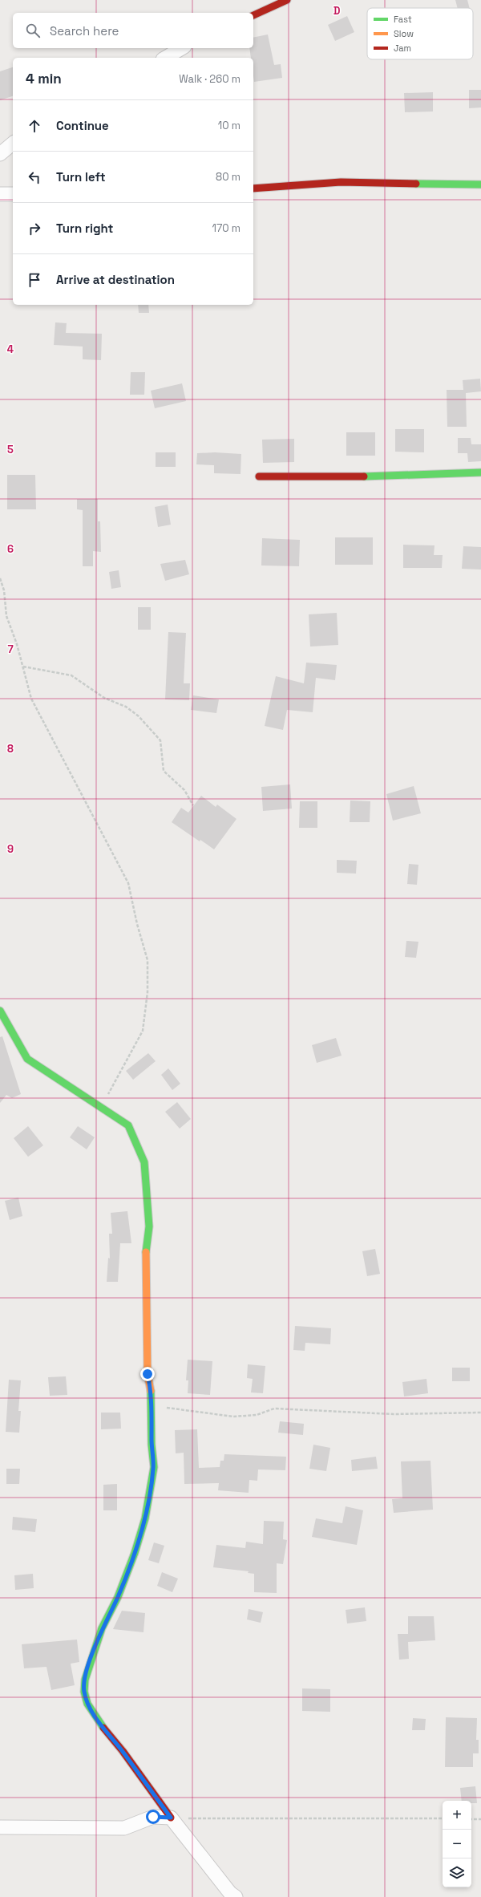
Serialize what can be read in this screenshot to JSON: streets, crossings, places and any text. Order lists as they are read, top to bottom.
{
  "legend": ["Fast", "Slow", "Jam"],
  "page": {
    "search": "Search here",
    "heading": ["4 min", "Walk · 260 m"],
    "list": [
      ["Continue", "10 m"],
      ["Turn left", "80 m"],
      ["Turn right", "170 m"],
      "Arrive at destination"
    ],
    "map_buttons": ["+", "−"]
  },
  "grid": {
    "columns": ["D"],
    "rows": [
      "4",
      "5",
      "6",
      "7",
      "8",
      "9"
    ]
  }
}
